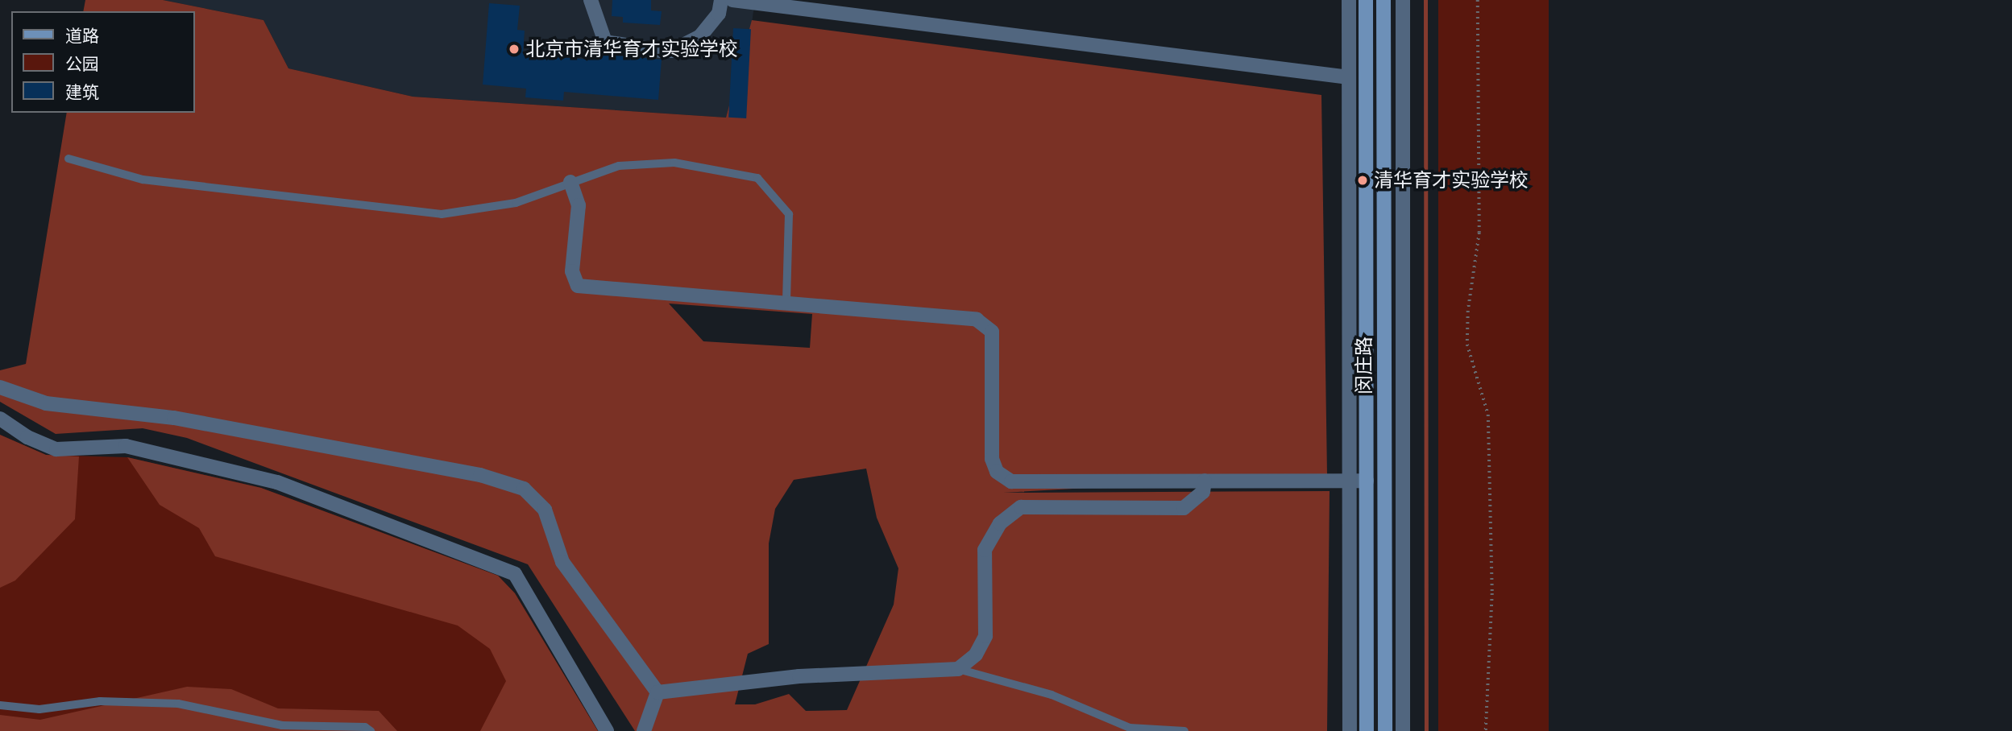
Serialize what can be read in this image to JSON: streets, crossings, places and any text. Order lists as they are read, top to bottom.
{
  "streets": {
    "main road": ["闵庄路"]
  },
  "places": ["北京市清华育才实验学校", "清华育才实验学校"],
  "legend": ["道路", "公园", "建筑"]
}
